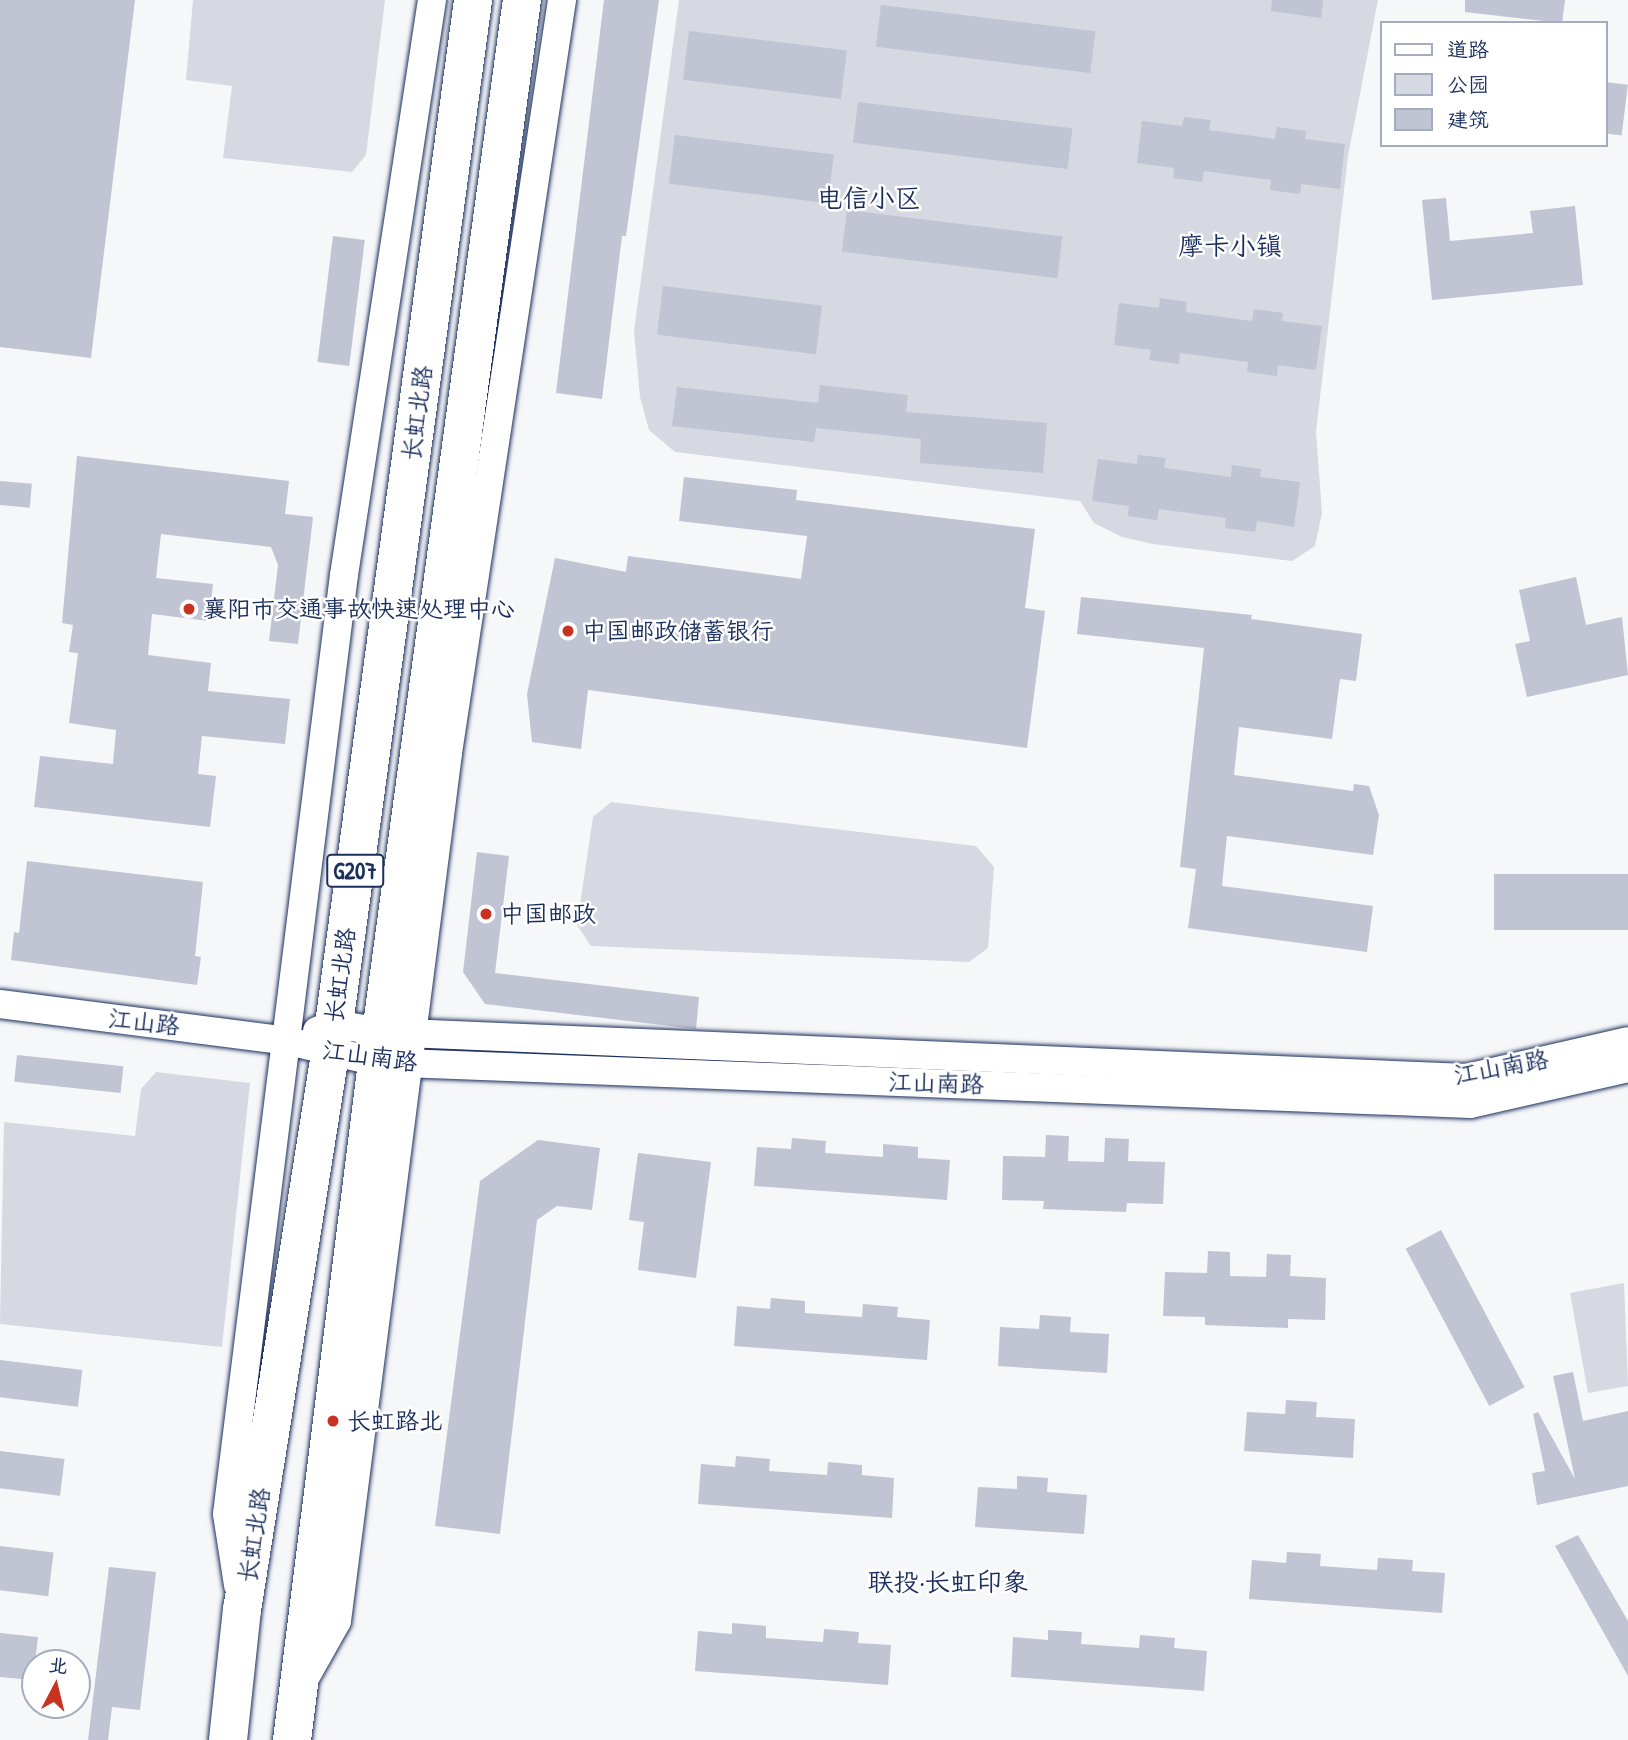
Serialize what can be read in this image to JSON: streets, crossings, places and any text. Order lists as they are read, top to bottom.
{
  "streets": {
    "highway": ["长虹北路", "G207"],
    "street": ["江山路", "江山南路"]
  },
  "crossings": [
    ["长虹北路", "江山南路"],
    ["江山路", "江山南路"]
  ],
  "districts": ["电信小区", "摩卡小镇", "联投·长虹印象"],
  "places": [
    "襄阳市交通事故快速处理中心",
    "中国邮政储蓄银行",
    "中国邮政",
    "长虹路北"
  ],
  "legend": ["道路", "公园", "建筑"],
  "north": "top"
}
